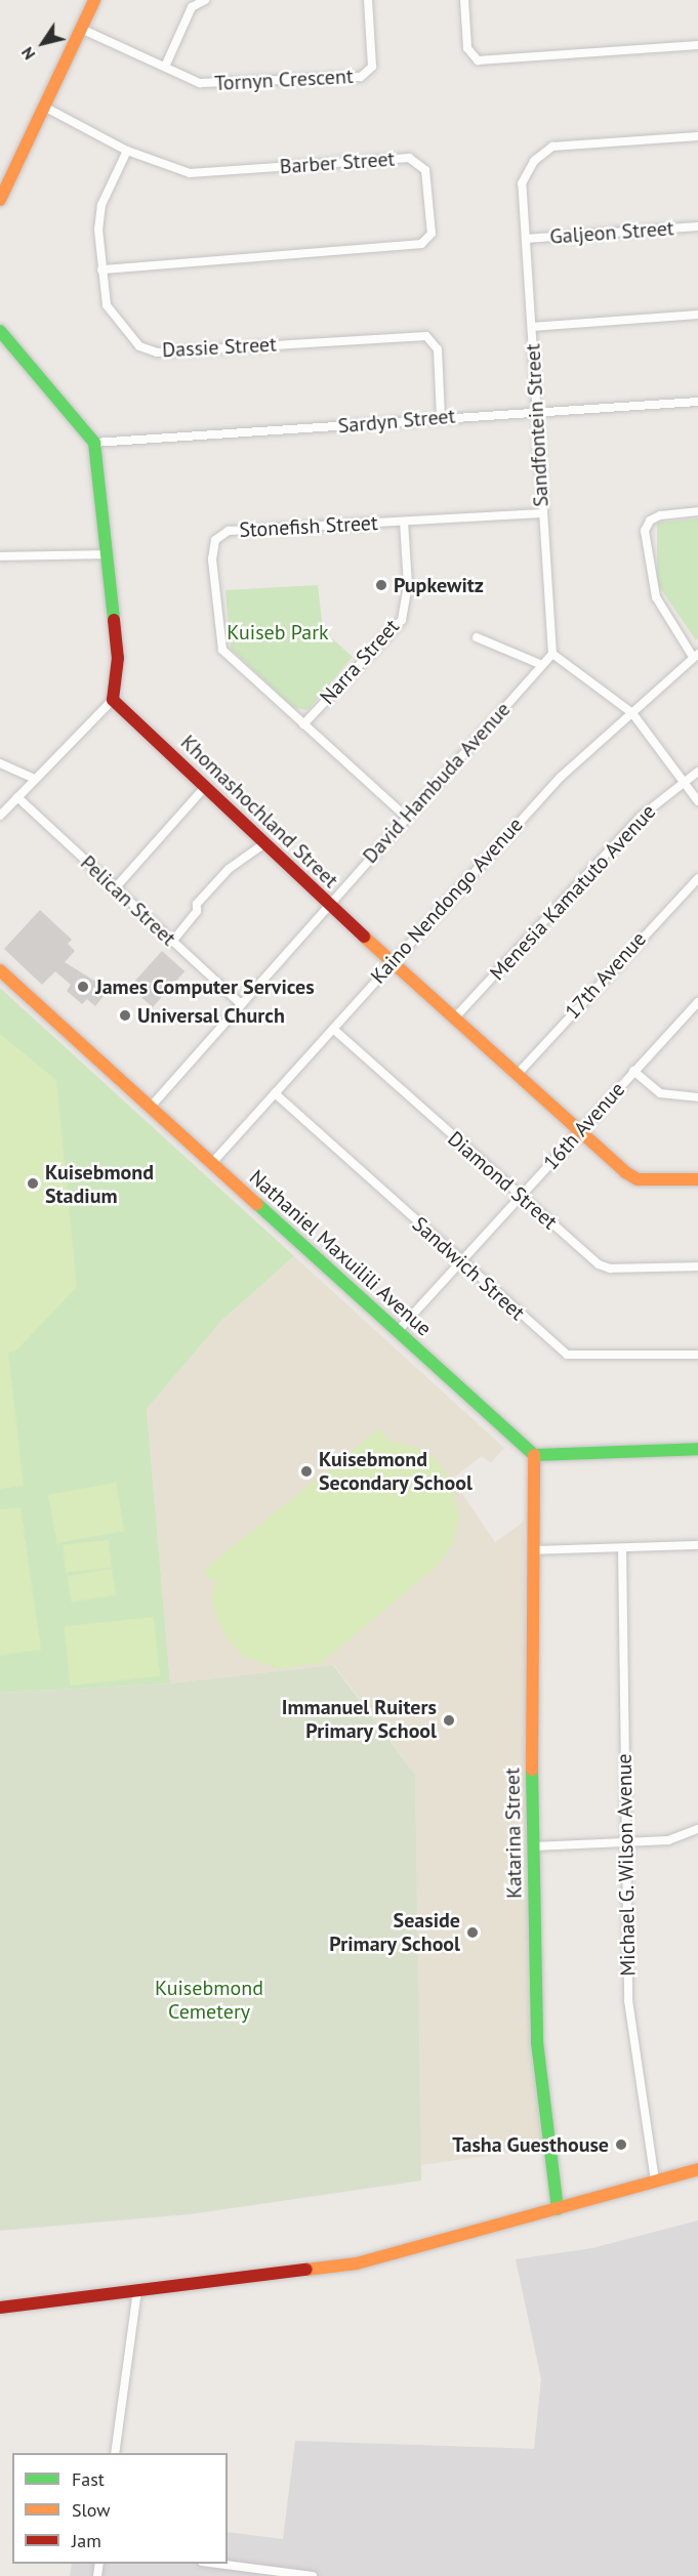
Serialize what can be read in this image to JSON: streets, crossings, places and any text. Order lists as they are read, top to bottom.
{
  "streets": {
    "street": [
      "Tornyn Crescent",
      "Barber Street",
      "Galjeon Street",
      "Dassie Street",
      "Sardyn Street",
      "Sandfontein Street",
      "Stonefish Street",
      "Narra Street",
      "David Hambuda Avenue",
      "Khomashochland Street",
      "Menesia Kamatuto Avenue",
      "Pelican Street",
      "Kaino Nendongo Avenue",
      "17th Avenue",
      "16th Avenue",
      "Diamond Street",
      "Nathaniel Maxuilili Avenue",
      "Sandwich Street",
      "Katarina Street",
      "Michael G. Wilson Avenue"
    ]
  },
  "crossings": [
    ["Barber Street", "Dassie Street"],
    ["Galjeon Street", "Sandfontein Street"],
    ["Dassie Street", "Sardyn Street"],
    ["Sardyn Street", "Sandfontein Street"],
    ["Sandfontein Street", "Stonefish Street"],
    ["Sandfontein Street", "David Hambuda Avenue"],
    ["Stonefish Street", "Narra Street"],
    ["Stonefish Street", "David Hambuda Avenue"],
    ["David Hambuda Avenue", "Khomashochland Street"],
    ["David Hambuda Avenue", "Pelican Street"],
    ["David Hambuda Avenue", "Nathaniel Maxuilili Avenue"],
    ["Khomashochland Street", "Menesia Kamatuto Avenue"],
    ["Khomashochland Street", "Kaino Nendongo Avenue"],
    ["Khomashochland Street", "17th Avenue"],
    ["Khomashochland Street", "16th Avenue"],
    ["Kaino Nendongo Avenue", "Diamond Street"],
    ["Kaino Nendongo Avenue", "Nathaniel Maxuilili Avenue"],
    ["Kaino Nendongo Avenue", "Sandwich Street"],
    ["16th Avenue", "Diamond Street"],
    ["16th Avenue", "Nathaniel Maxuilili Avenue"],
    ["16th Avenue", "Sandwich Street"],
    ["Nathaniel Maxuilili Avenue", "Katarina Street"]
  ],
  "parks": ["Kuiseb Park", "Kuisebmond Cemetery"],
  "places": [
    "Pupkewitz",
    "James Computer Services",
    "Universal Church",
    "Kuisebmond Stadium",
    "Kuisebmond Secondary School",
    "Immanuel Ruiters Primary School",
    "Seaside Primary School",
    "Tasha Guesthouse"
  ],
  "legend": ["Fast", "Slow", "Jam"],
  "north": "bottom left"
}
